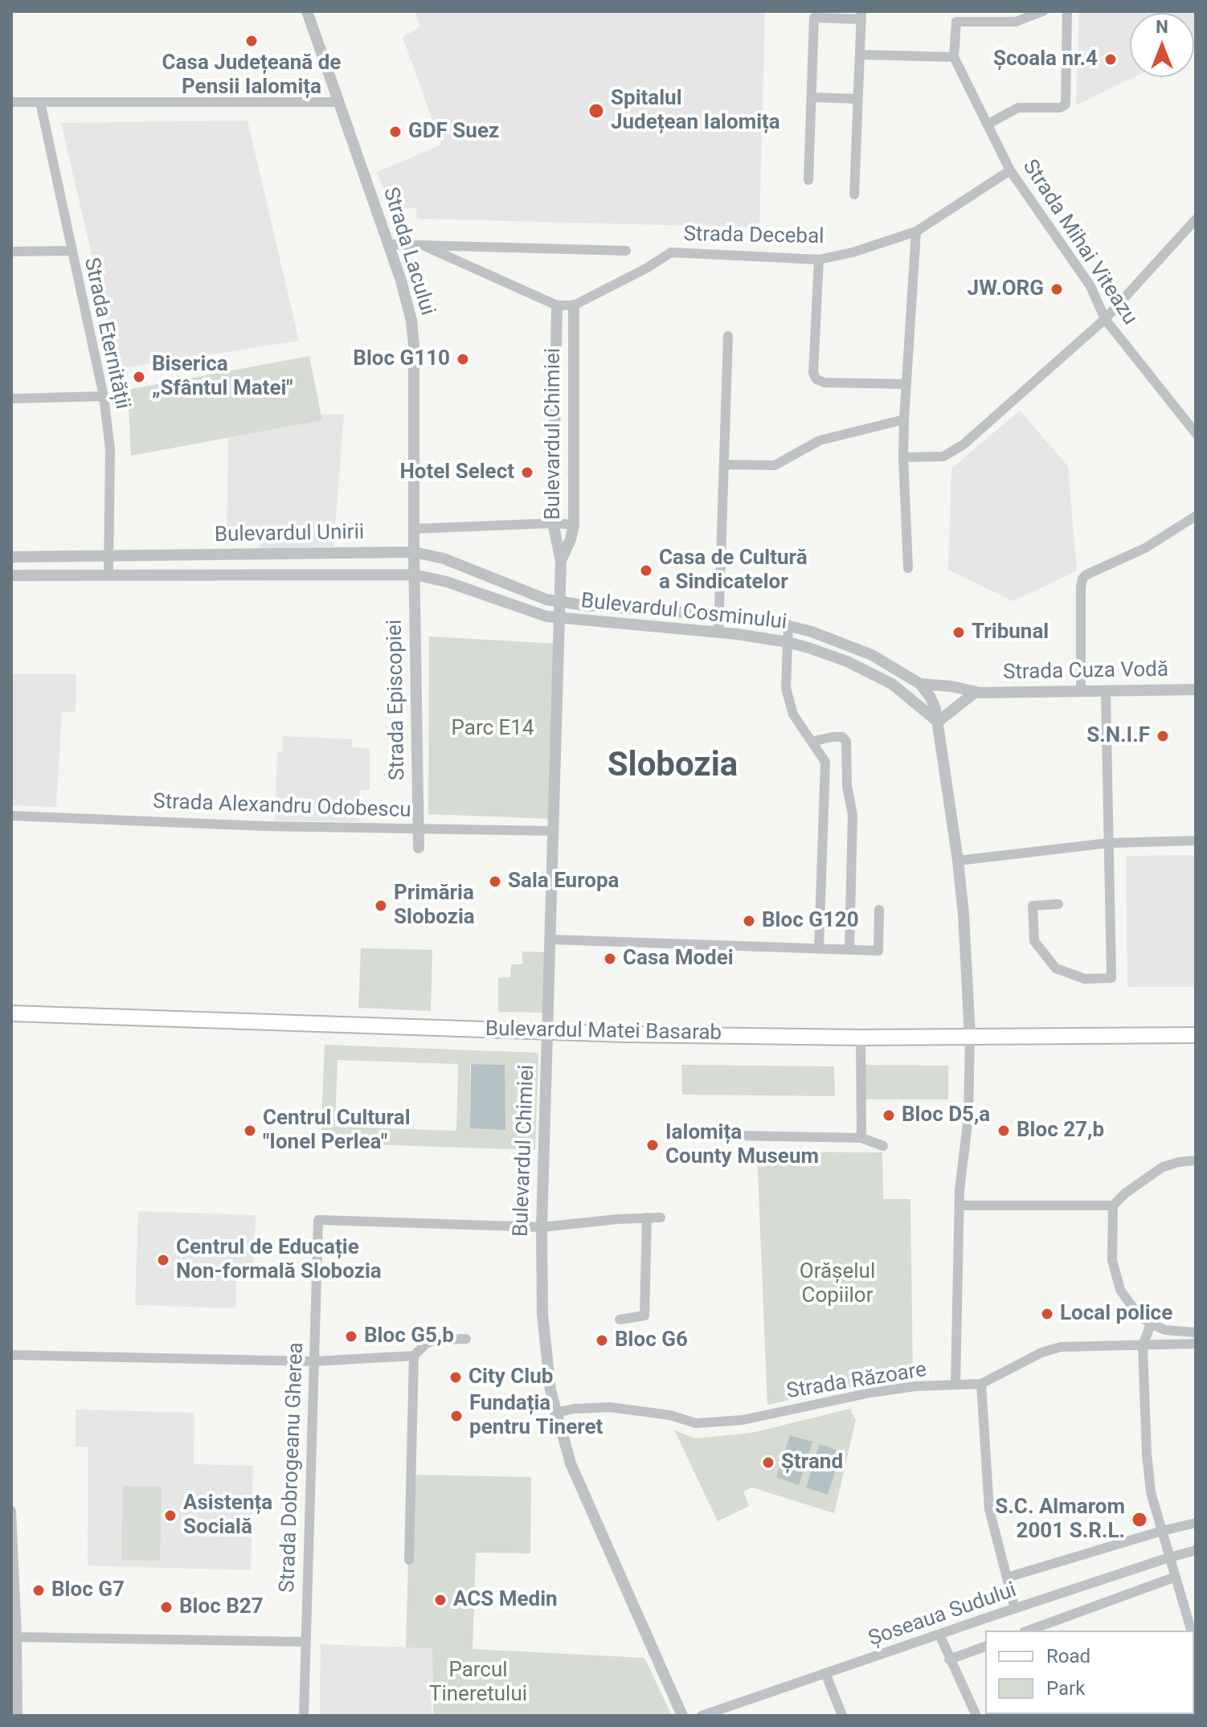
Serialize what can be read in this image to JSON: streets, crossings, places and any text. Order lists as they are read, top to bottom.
{
  "streets": {
    "main road": ["Bulevardul Matei Basarab"],
    "street": [
      "Strada Decebal",
      "Strada Mihai Viteazu",
      "Strada Lacului",
      "Strada Eternității",
      "Bulevardul Chimiei",
      "Bulevardul Unirii",
      "Bulevardul Cosminului",
      "Strada Cuza Vodă",
      "Strada Episcopiei",
      "Strada Alexandru Odobescu",
      "Strada Răzoare",
      "Strada Dobrogeanu Gherea",
      "Șoseaua Sudului"
    ]
  },
  "crossings": [
    ["Strada Decebal", "Strada Mihai Viteazu"],
    ["Strada Decebal", "Strada Lacului"],
    ["Strada Decebal", "Bulevardul Chimiei"],
    ["Strada Lacului", "Bulevardul Unirii"],
    ["Strada Lacului", "Strada Episcopiei"],
    ["Strada Eternității", "Bulevardul Unirii"],
    ["Bulevardul Chimiei", "Bulevardul Unirii"],
    ["Bulevardul Chimiei", "Bulevardul Cosminului"],
    ["Bulevardul Chimiei", "Strada Alexandru Odobescu"],
    ["Bulevardul Chimiei", "Bulevardul Matei Basarab"],
    ["Bulevardul Chimiei", "Strada Răzoare"],
    ["Bulevardul Chimiei", "Strada Dobrogeanu Gherea"],
    ["Bulevardul Unirii", "Bulevardul Cosminului"],
    ["Bulevardul Unirii", "Strada Episcopiei"],
    ["Bulevardul Cosminului", "Strada Cuza Vodă"],
    ["Bulevardul Cosminului", "Bulevardul Matei Basarab"],
    ["Strada Episcopiei", "Strada Alexandru Odobescu"]
  ],
  "districts": ["Slobozia"],
  "parks": ["Parc E14", "Orășelul Copiilor", "Parcul Tineretului"],
  "places": [
    "Casa Județeană de Pensii Ialomița",
    "Școala nr.4",
    "Spitalul Județean Ialomița",
    "GDF Suez",
    "JW.ORG",
    "Bloc G110",
    "Biserica „Sfântul Matei\"",
    "Hotel Select",
    "Casa de Cultură a Sindicatelor",
    "Tribunal",
    "S.N.I.F",
    "Sala Europa",
    "Primăria Slobozia",
    "Bloc G120",
    "Casa Modei",
    "Bloc D5,a",
    "Centrul Cultural \"Ionel Perlea\"",
    "Bloc 27,b",
    "Ialomița County Museum",
    "Centrul de Educație Non-formală Slobozia",
    "Local police",
    "Bloc G5,b",
    "Bloc G6",
    "City Club",
    "Fundația pentru Tineret",
    "Ștrand",
    "Asistența Socială",
    "S.C. Almarom 2001 S.R.L.",
    "Bloc G7",
    "ACS Medin",
    "Bloc B27"
  ],
  "legend": ["Road", "Park"],
  "north": "top"
}
